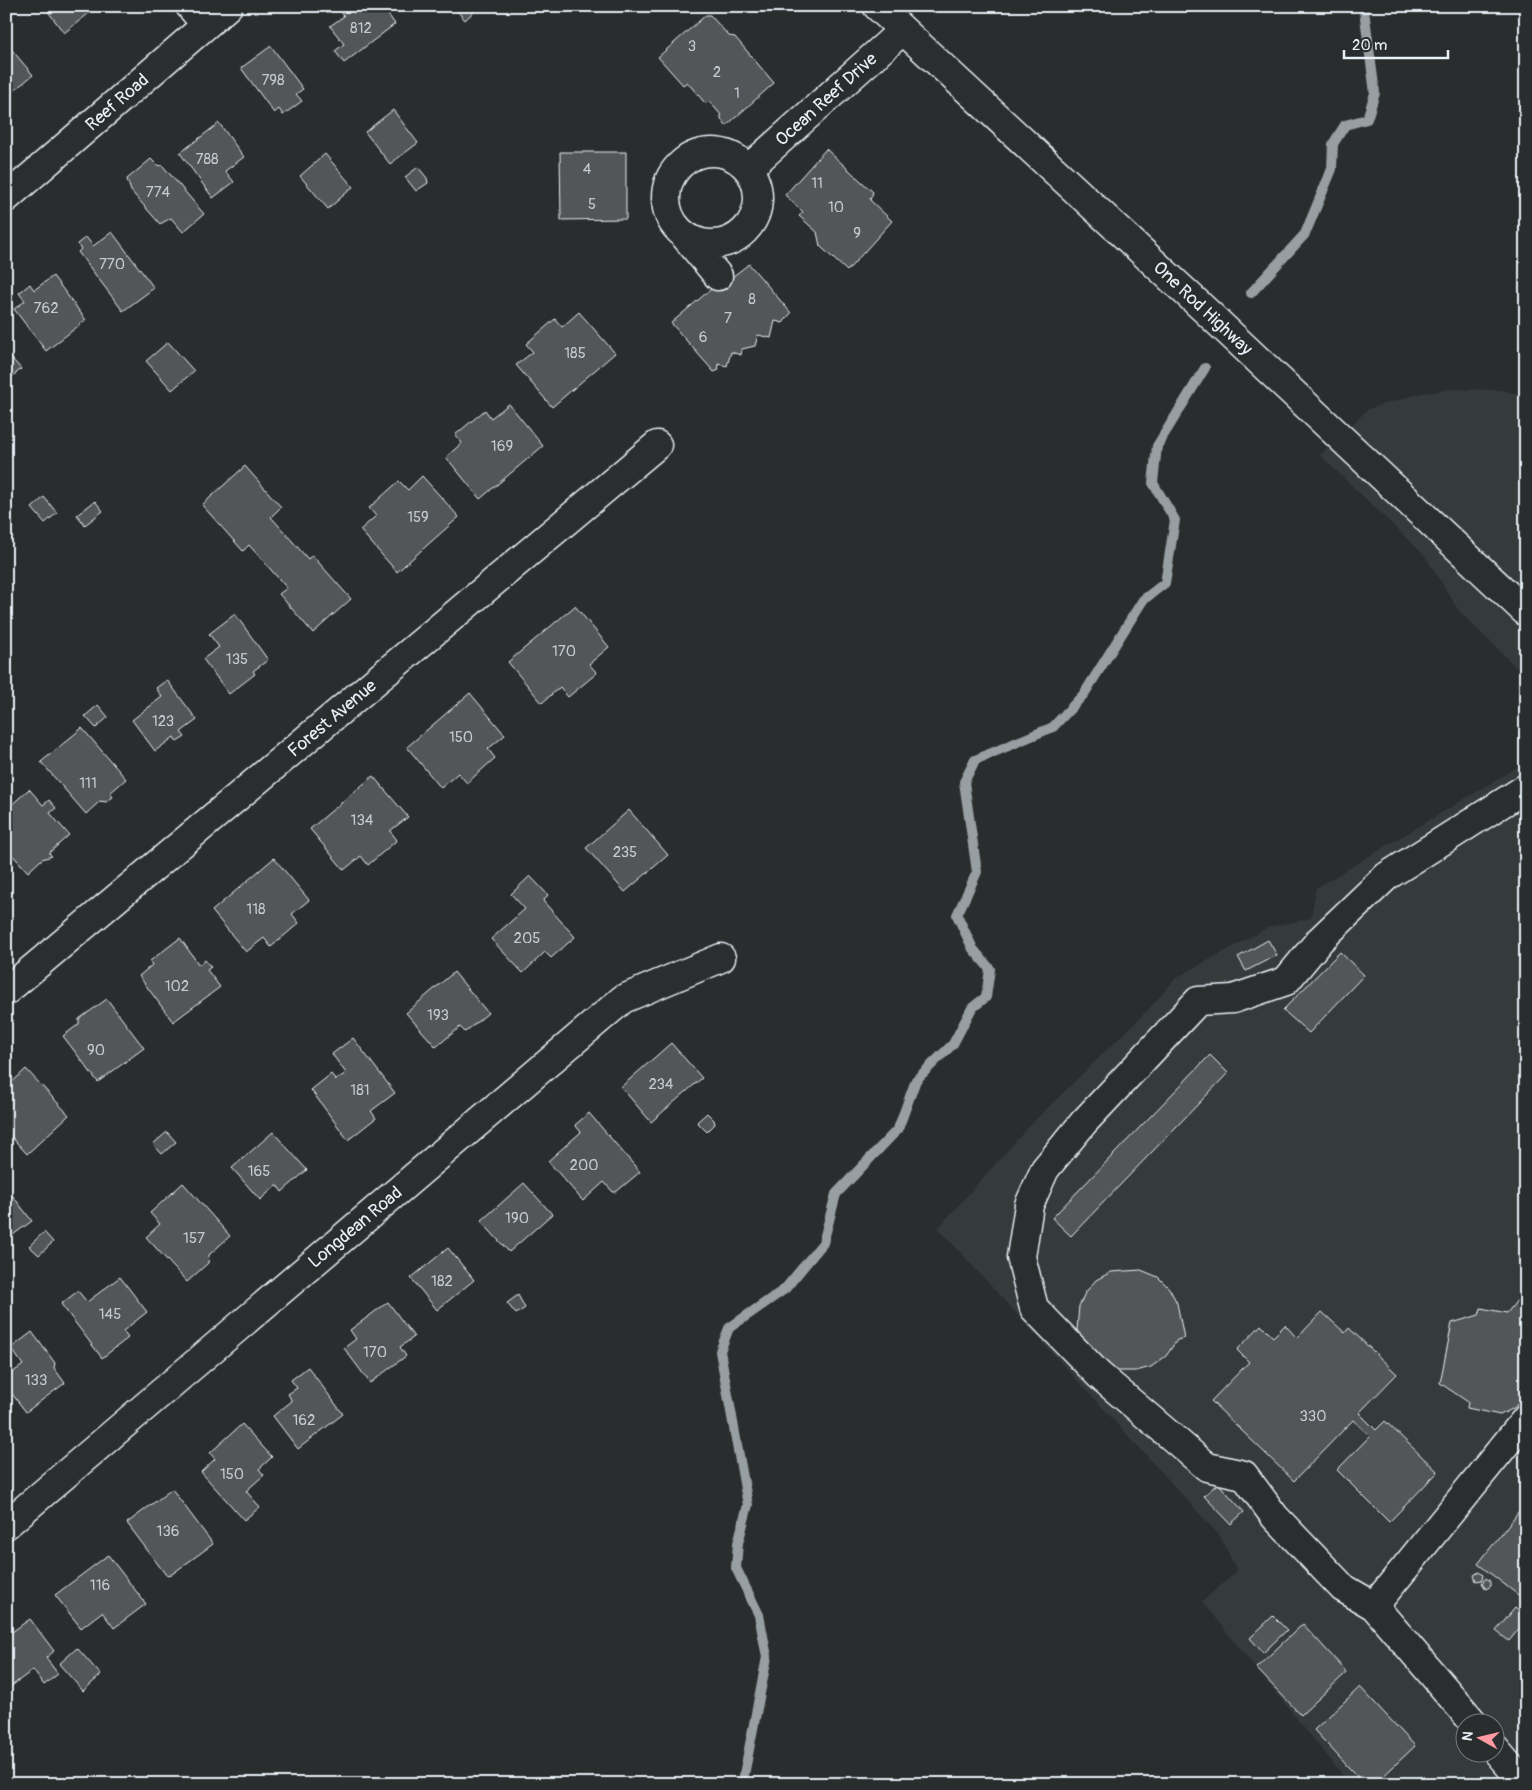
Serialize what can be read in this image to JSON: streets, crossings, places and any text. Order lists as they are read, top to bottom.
{
  "streets": {
    "street": [
      "Ocean Reef Drive",
      "Reef Road",
      "One Rod Highway",
      "Forest Avenue",
      "Longdean Road"
    ]
  },
  "crossings": [
    ["Ocean Reef Drive", "One Rod Highway"]
  ],
  "house_numbers": [
    "812",
    "3",
    "2",
    "798",
    "1",
    "788",
    "4",
    "11",
    "774",
    "5",
    "10",
    "9",
    "770",
    "8",
    "762",
    "7",
    "6",
    "185",
    "169",
    "159",
    "170",
    "135",
    "123",
    "150",
    "111",
    "134",
    "235",
    "118",
    "205",
    "102",
    "193",
    "90",
    "234",
    "181",
    "200",
    "165",
    "190",
    "157",
    "182",
    "145",
    "170",
    "133",
    "330",
    "162",
    "150",
    "136",
    "116"
  ],
  "scale_bar": "20 m",
  "north": "left"
}
